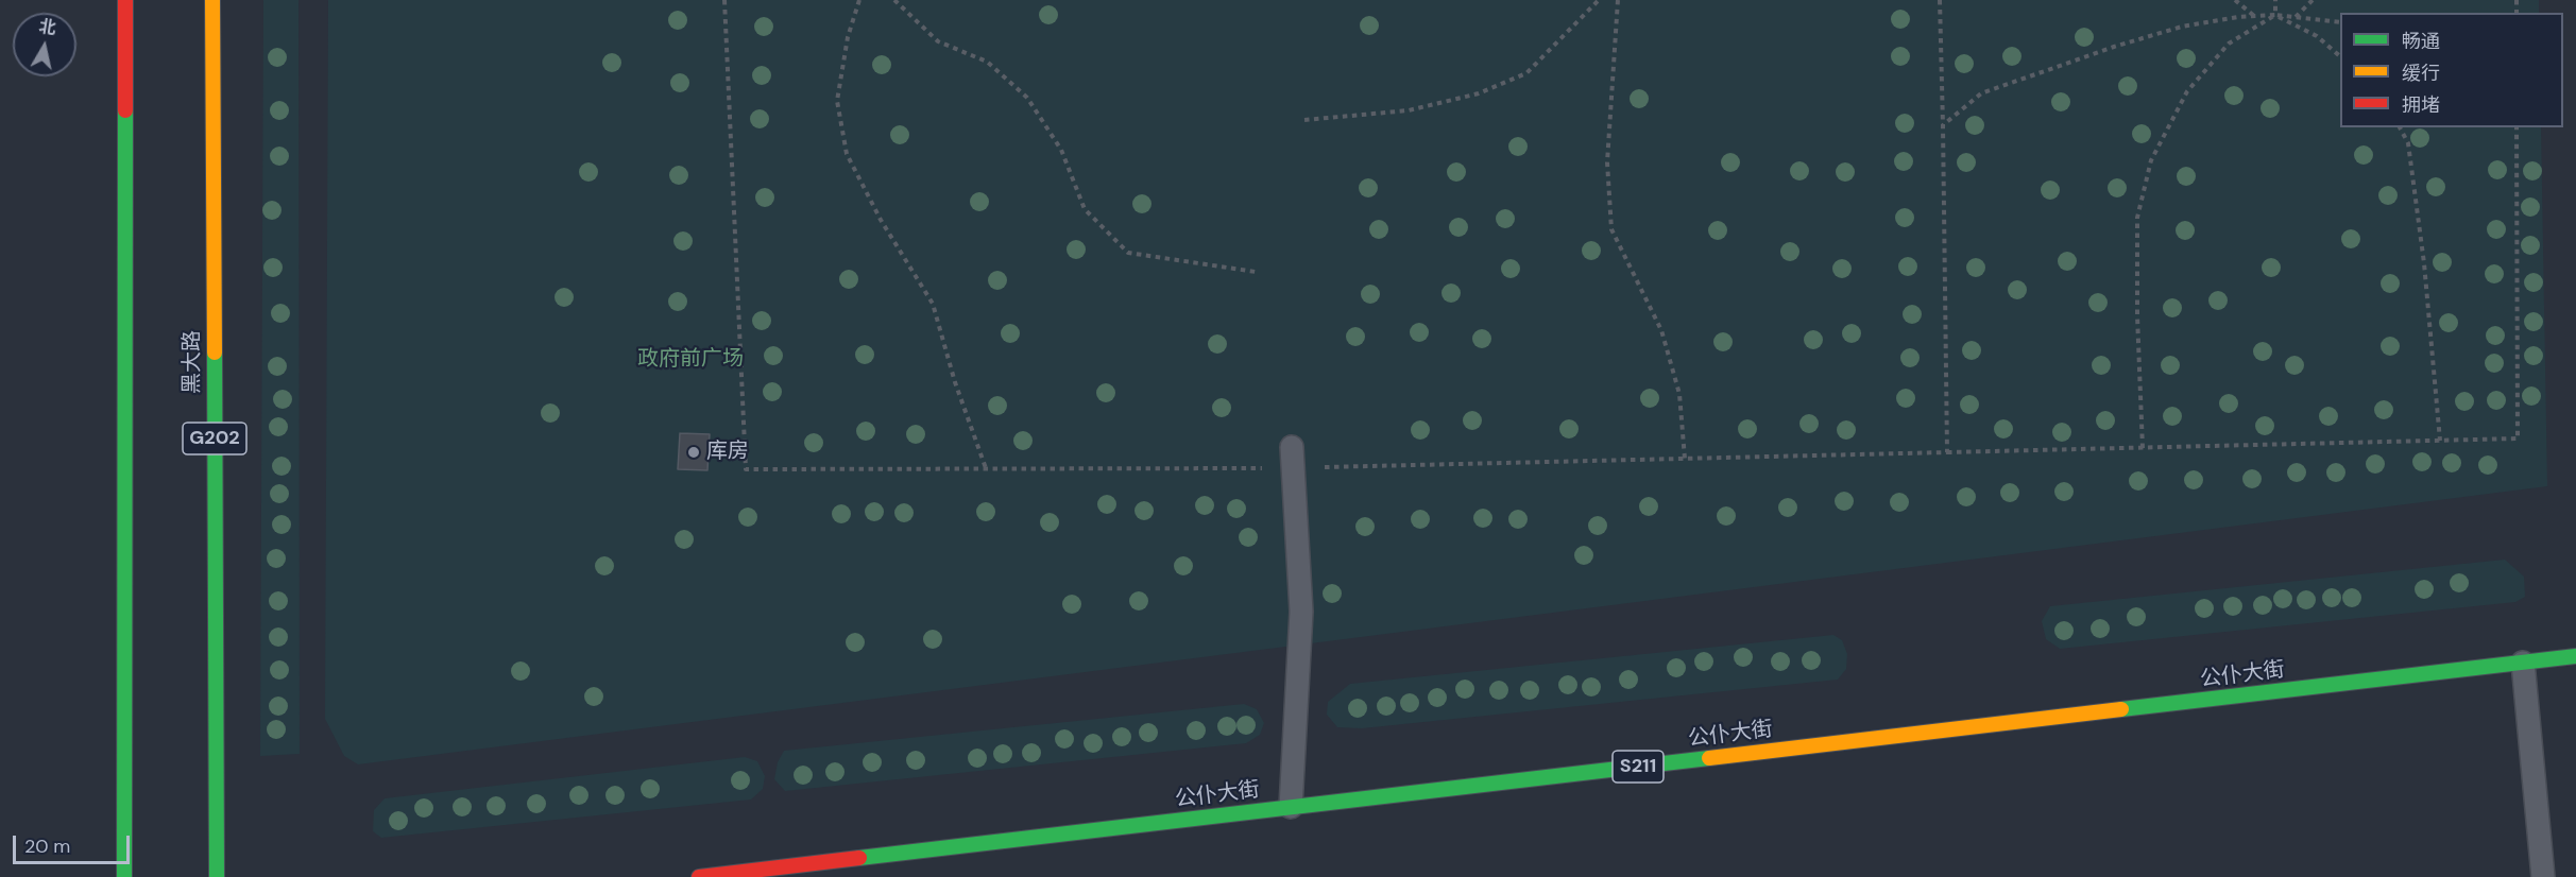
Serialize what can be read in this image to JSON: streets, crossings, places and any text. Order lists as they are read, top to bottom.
{
  "streets": {
    "main road": [
      "黑大路",
      "G202",
      "公仆大街",
      "S211"
    ]
  },
  "parks": ["政府前广场"],
  "places": ["库房"],
  "legend": ["畅通", "缓行", "拥堵"],
  "scale_bar": "20 m",
  "north": "top"
}
